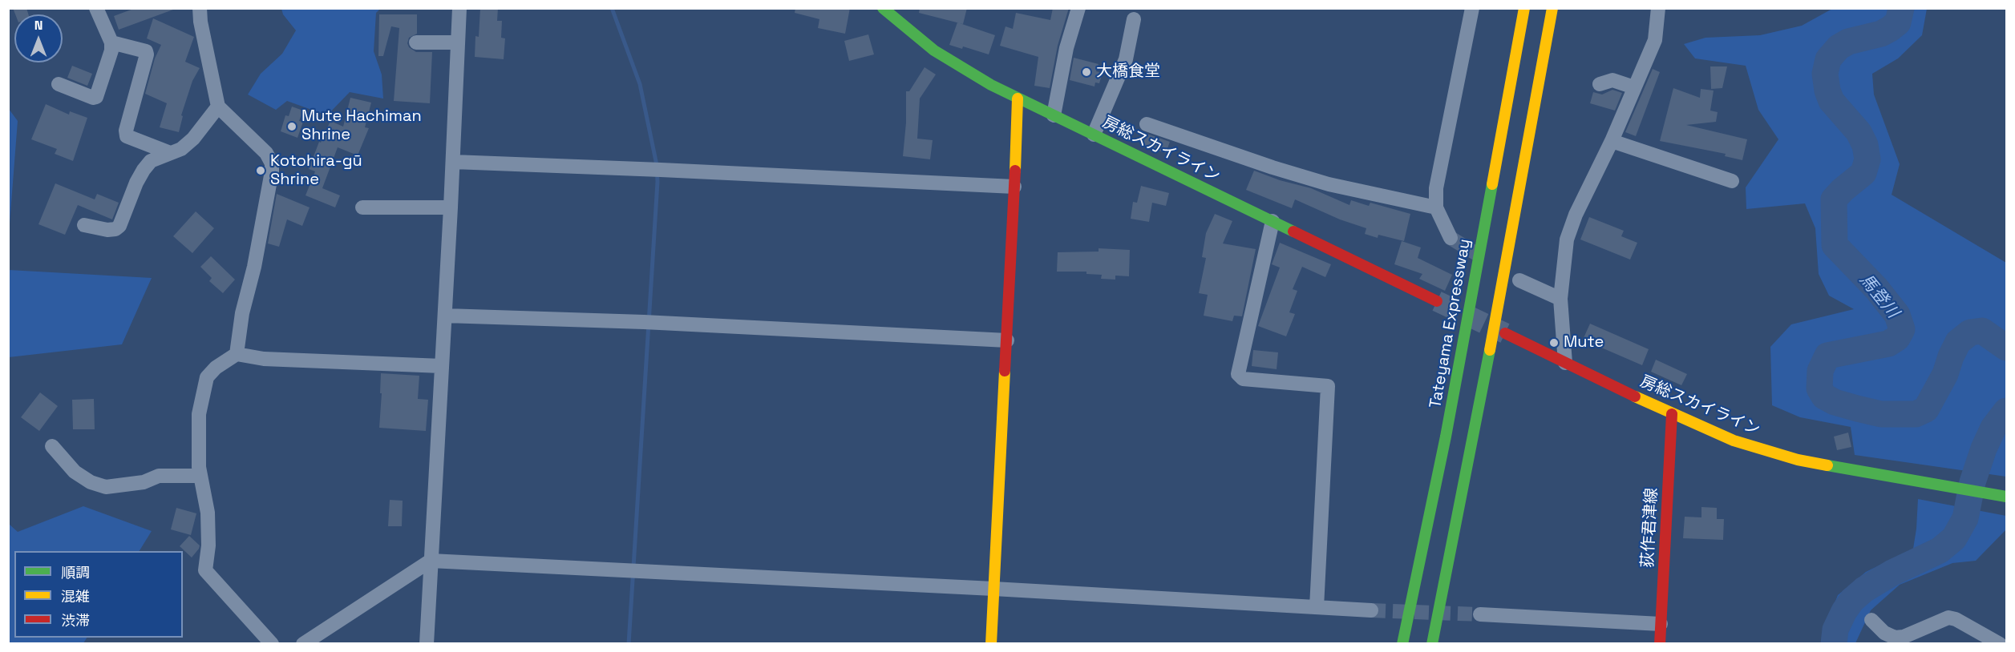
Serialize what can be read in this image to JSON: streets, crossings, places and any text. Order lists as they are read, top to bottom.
{
  "streets": {
    "main road": ["房総スカイライン", "Tateyama Expressway", "荻作君津線"]
  },
  "crossings": [
    ["房総スカイライン", "荻作君津線"]
  ],
  "water": ["馬登川"],
  "places": [
    "大橋食堂",
    "Mute Hachiman Shrine",
    "Kotohira-gū Shrine",
    "Mute"
  ],
  "legend": ["順調", "混雑", "渋滞"],
  "north": "top"
}
